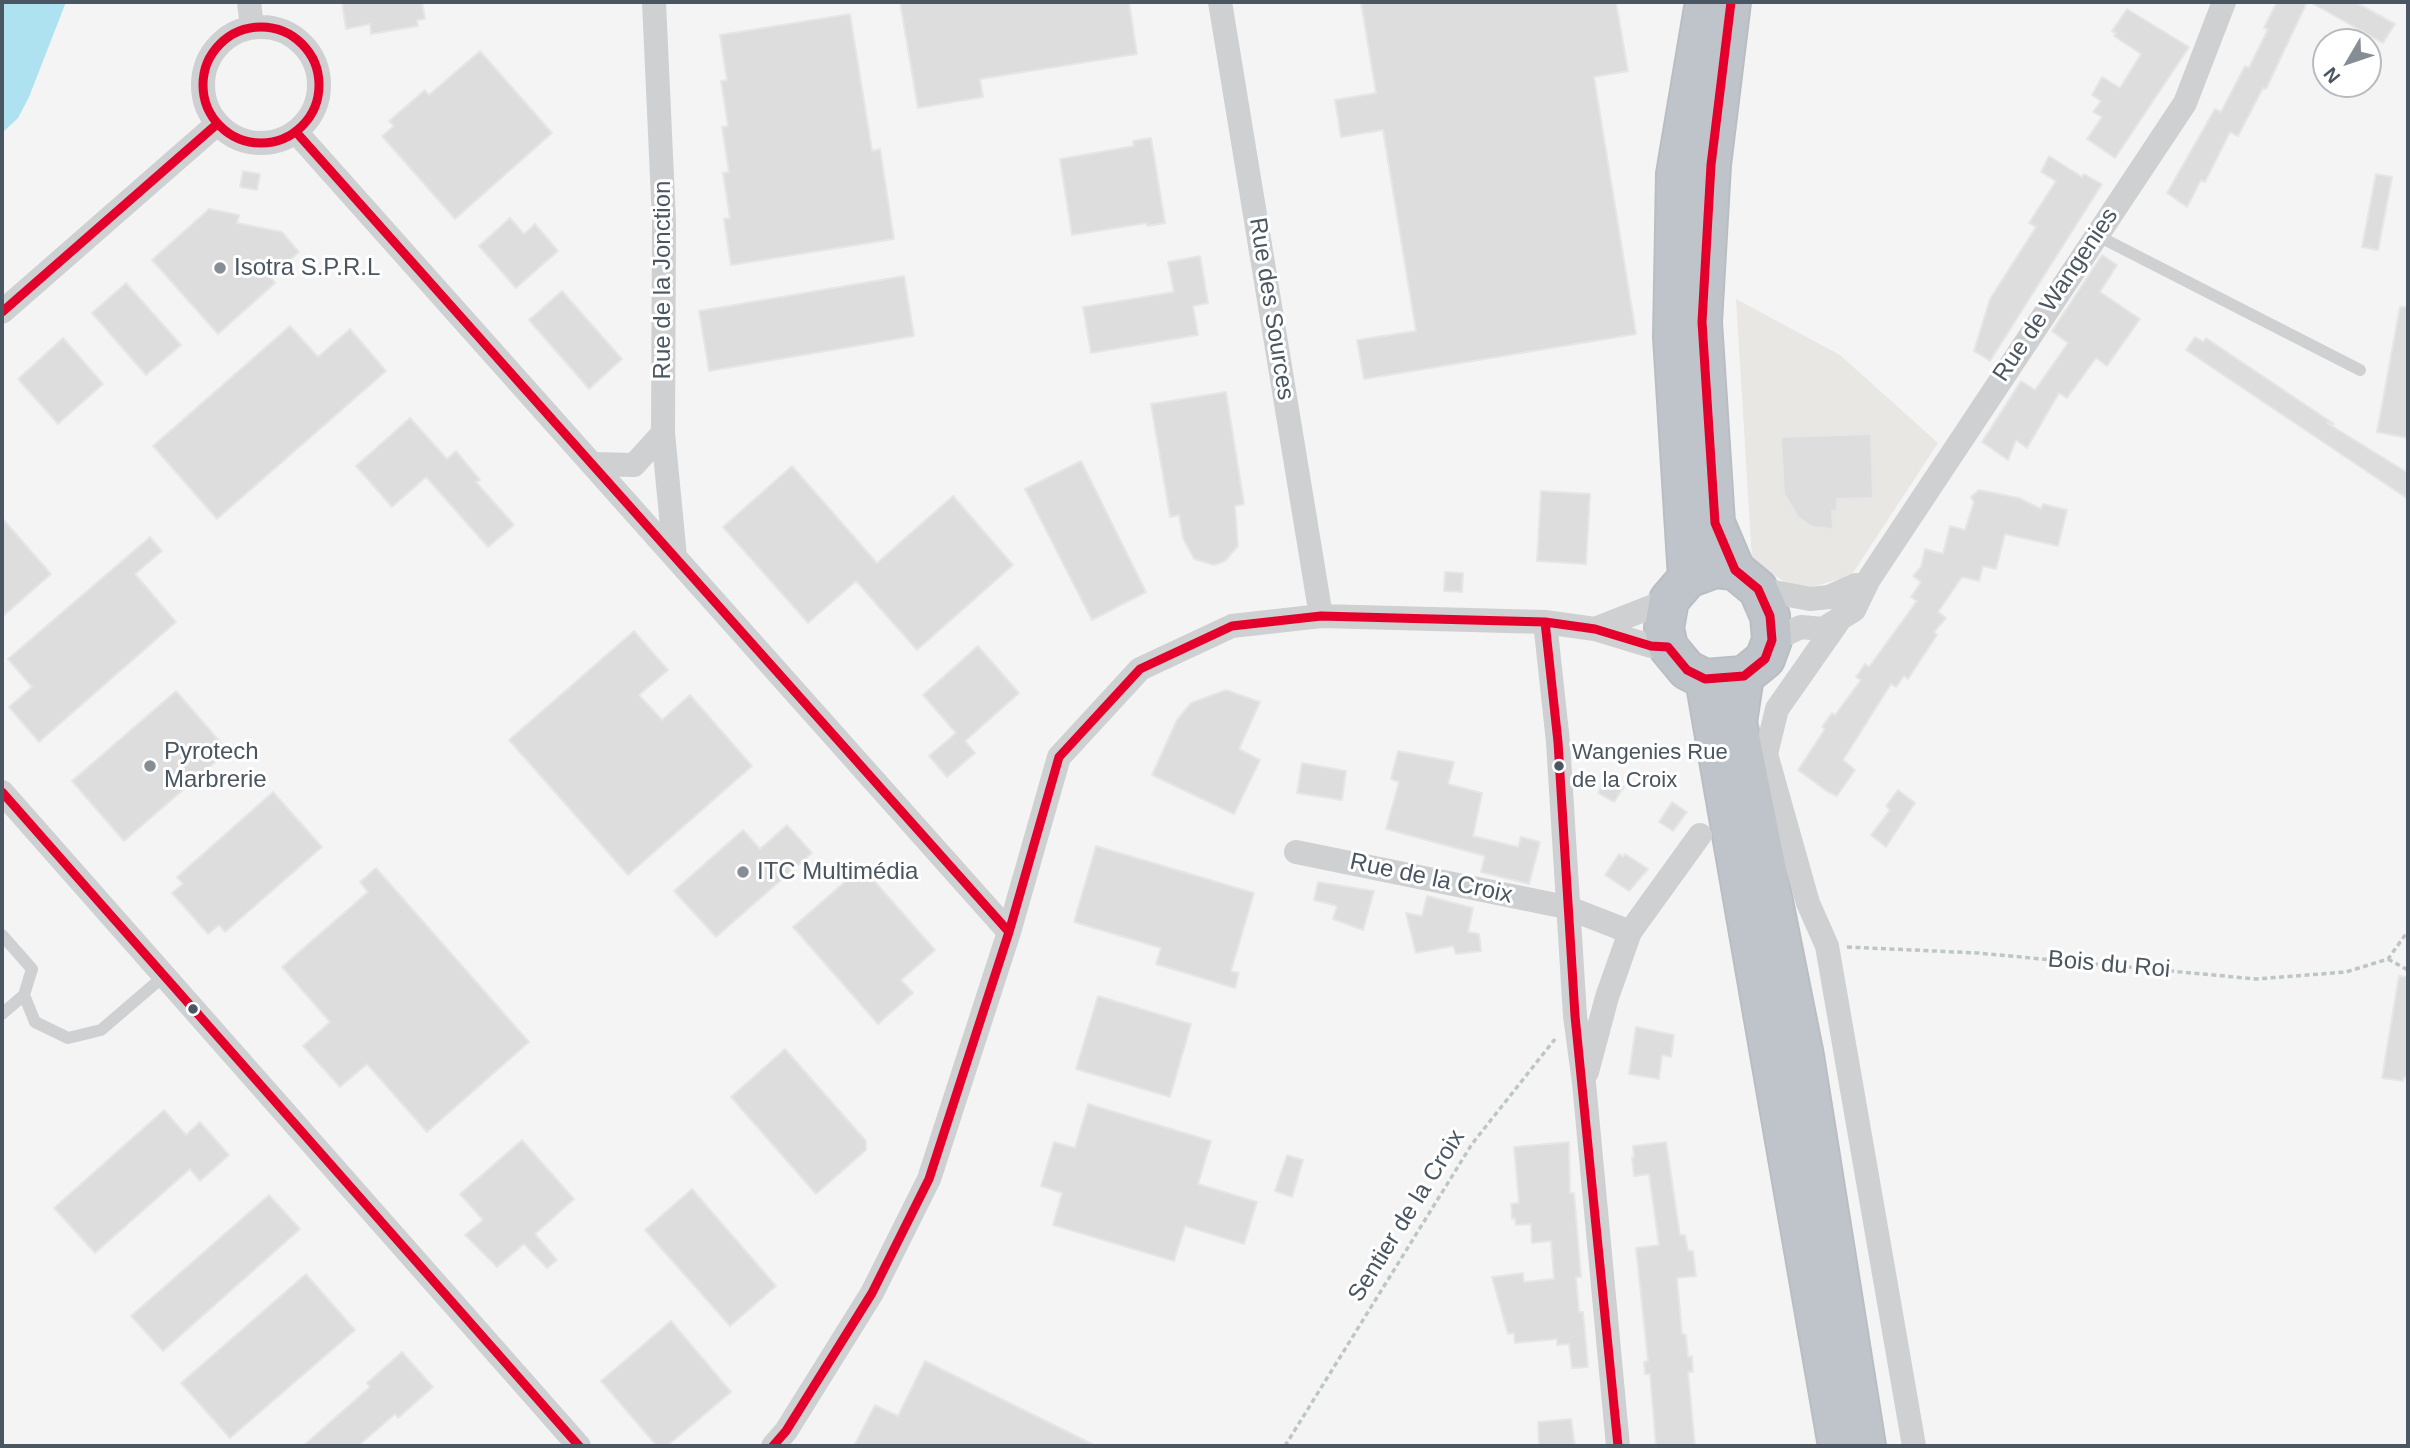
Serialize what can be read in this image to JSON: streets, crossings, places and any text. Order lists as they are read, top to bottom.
{
  "streets": {
    "street": [
      "Rue de la Jonction",
      "Rue de Wangenies",
      "Rue des Sources",
      "Rue de la Croix"
    ],
    "path": ["Bois du Roi", "Sentier de la Croix"]
  },
  "crossings": [
    ["Rue de Wangenies", "Bois du Roi"]
  ],
  "places": [
    "Isotra S.P.R.L",
    "Pyrotech Marbrerie",
    "Wangenies Rue de la Croix",
    "ITC Multimédia"
  ],
  "north": "bottom left"
}
